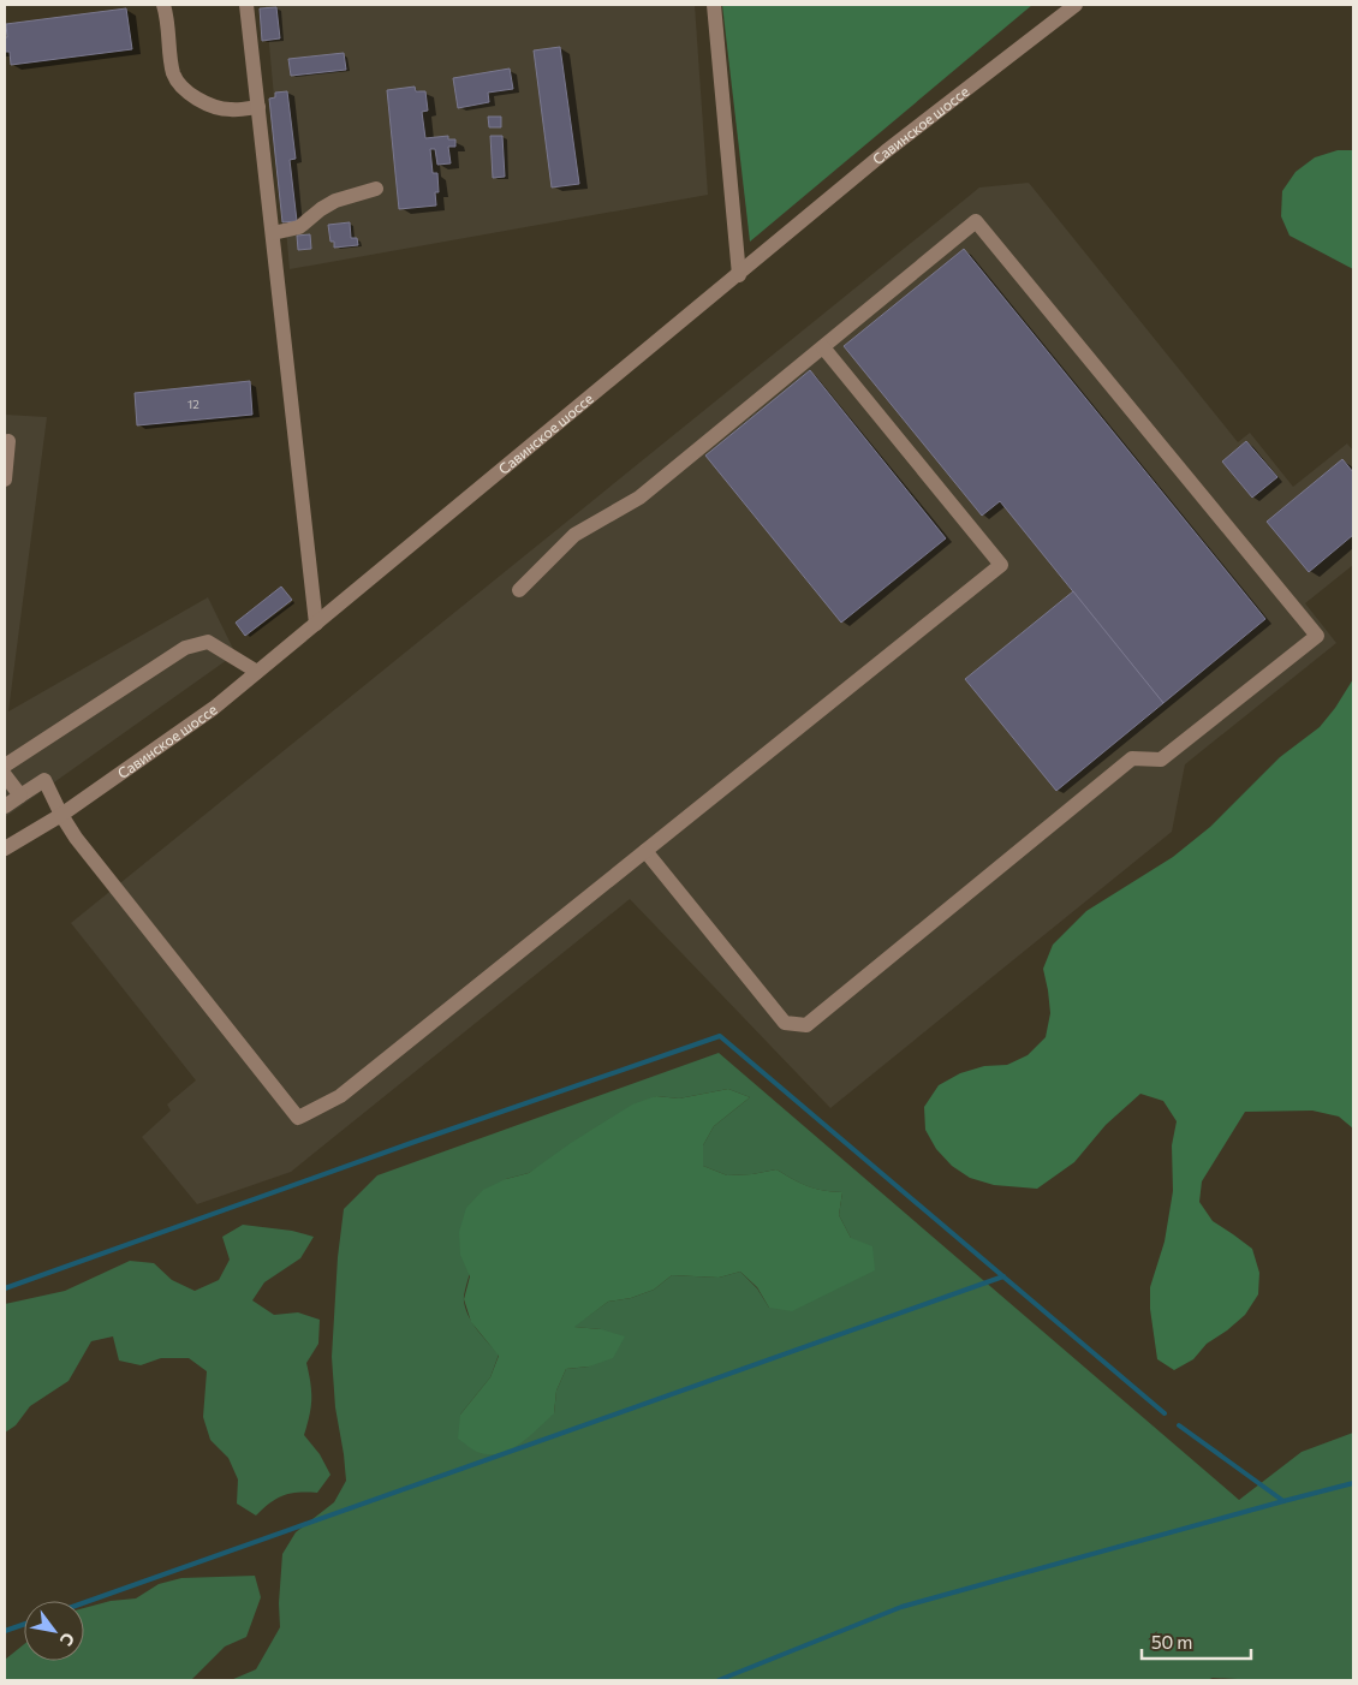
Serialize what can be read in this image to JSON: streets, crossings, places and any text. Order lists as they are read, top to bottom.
{
  "streets": {
    "street": ["Савинское шоссе"]
  },
  "house_numbers": ["12"],
  "scale_bar": "50 m",
  "north": "bottom right"
}
